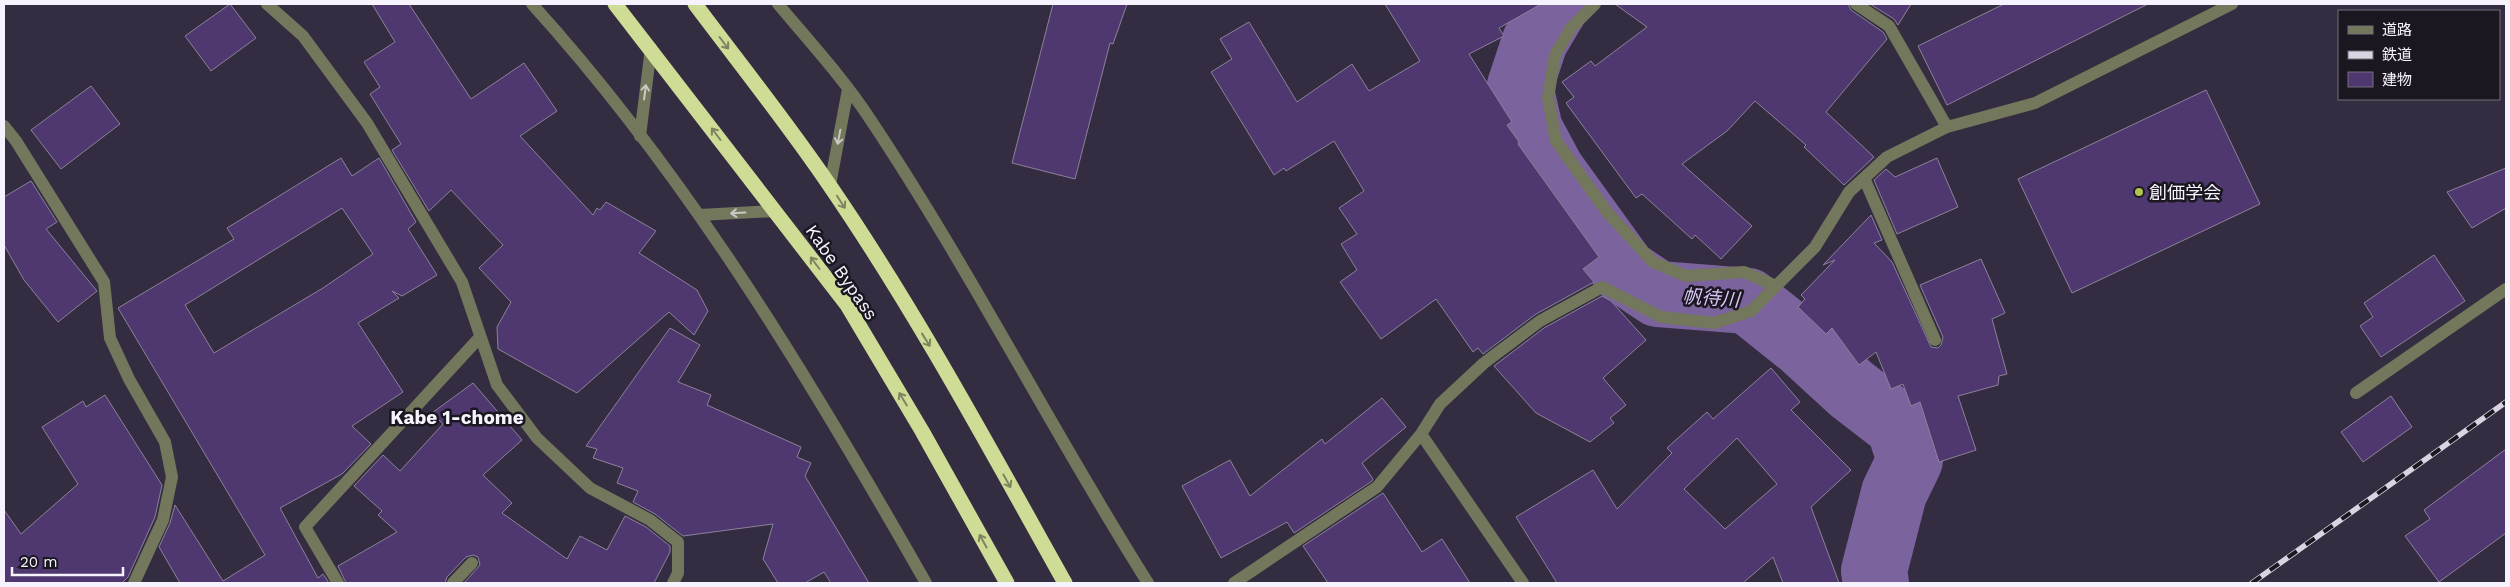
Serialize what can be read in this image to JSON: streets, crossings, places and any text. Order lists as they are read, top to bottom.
{
  "streets": {
    "highway": ["Kabe Bypass"]
  },
  "districts": ["Kabe 1-chome"],
  "water": ["帆待川"],
  "places": ["創価学会"],
  "legend": ["道路", "鉄道", "建物"],
  "scale_bar": "20 m"
}
